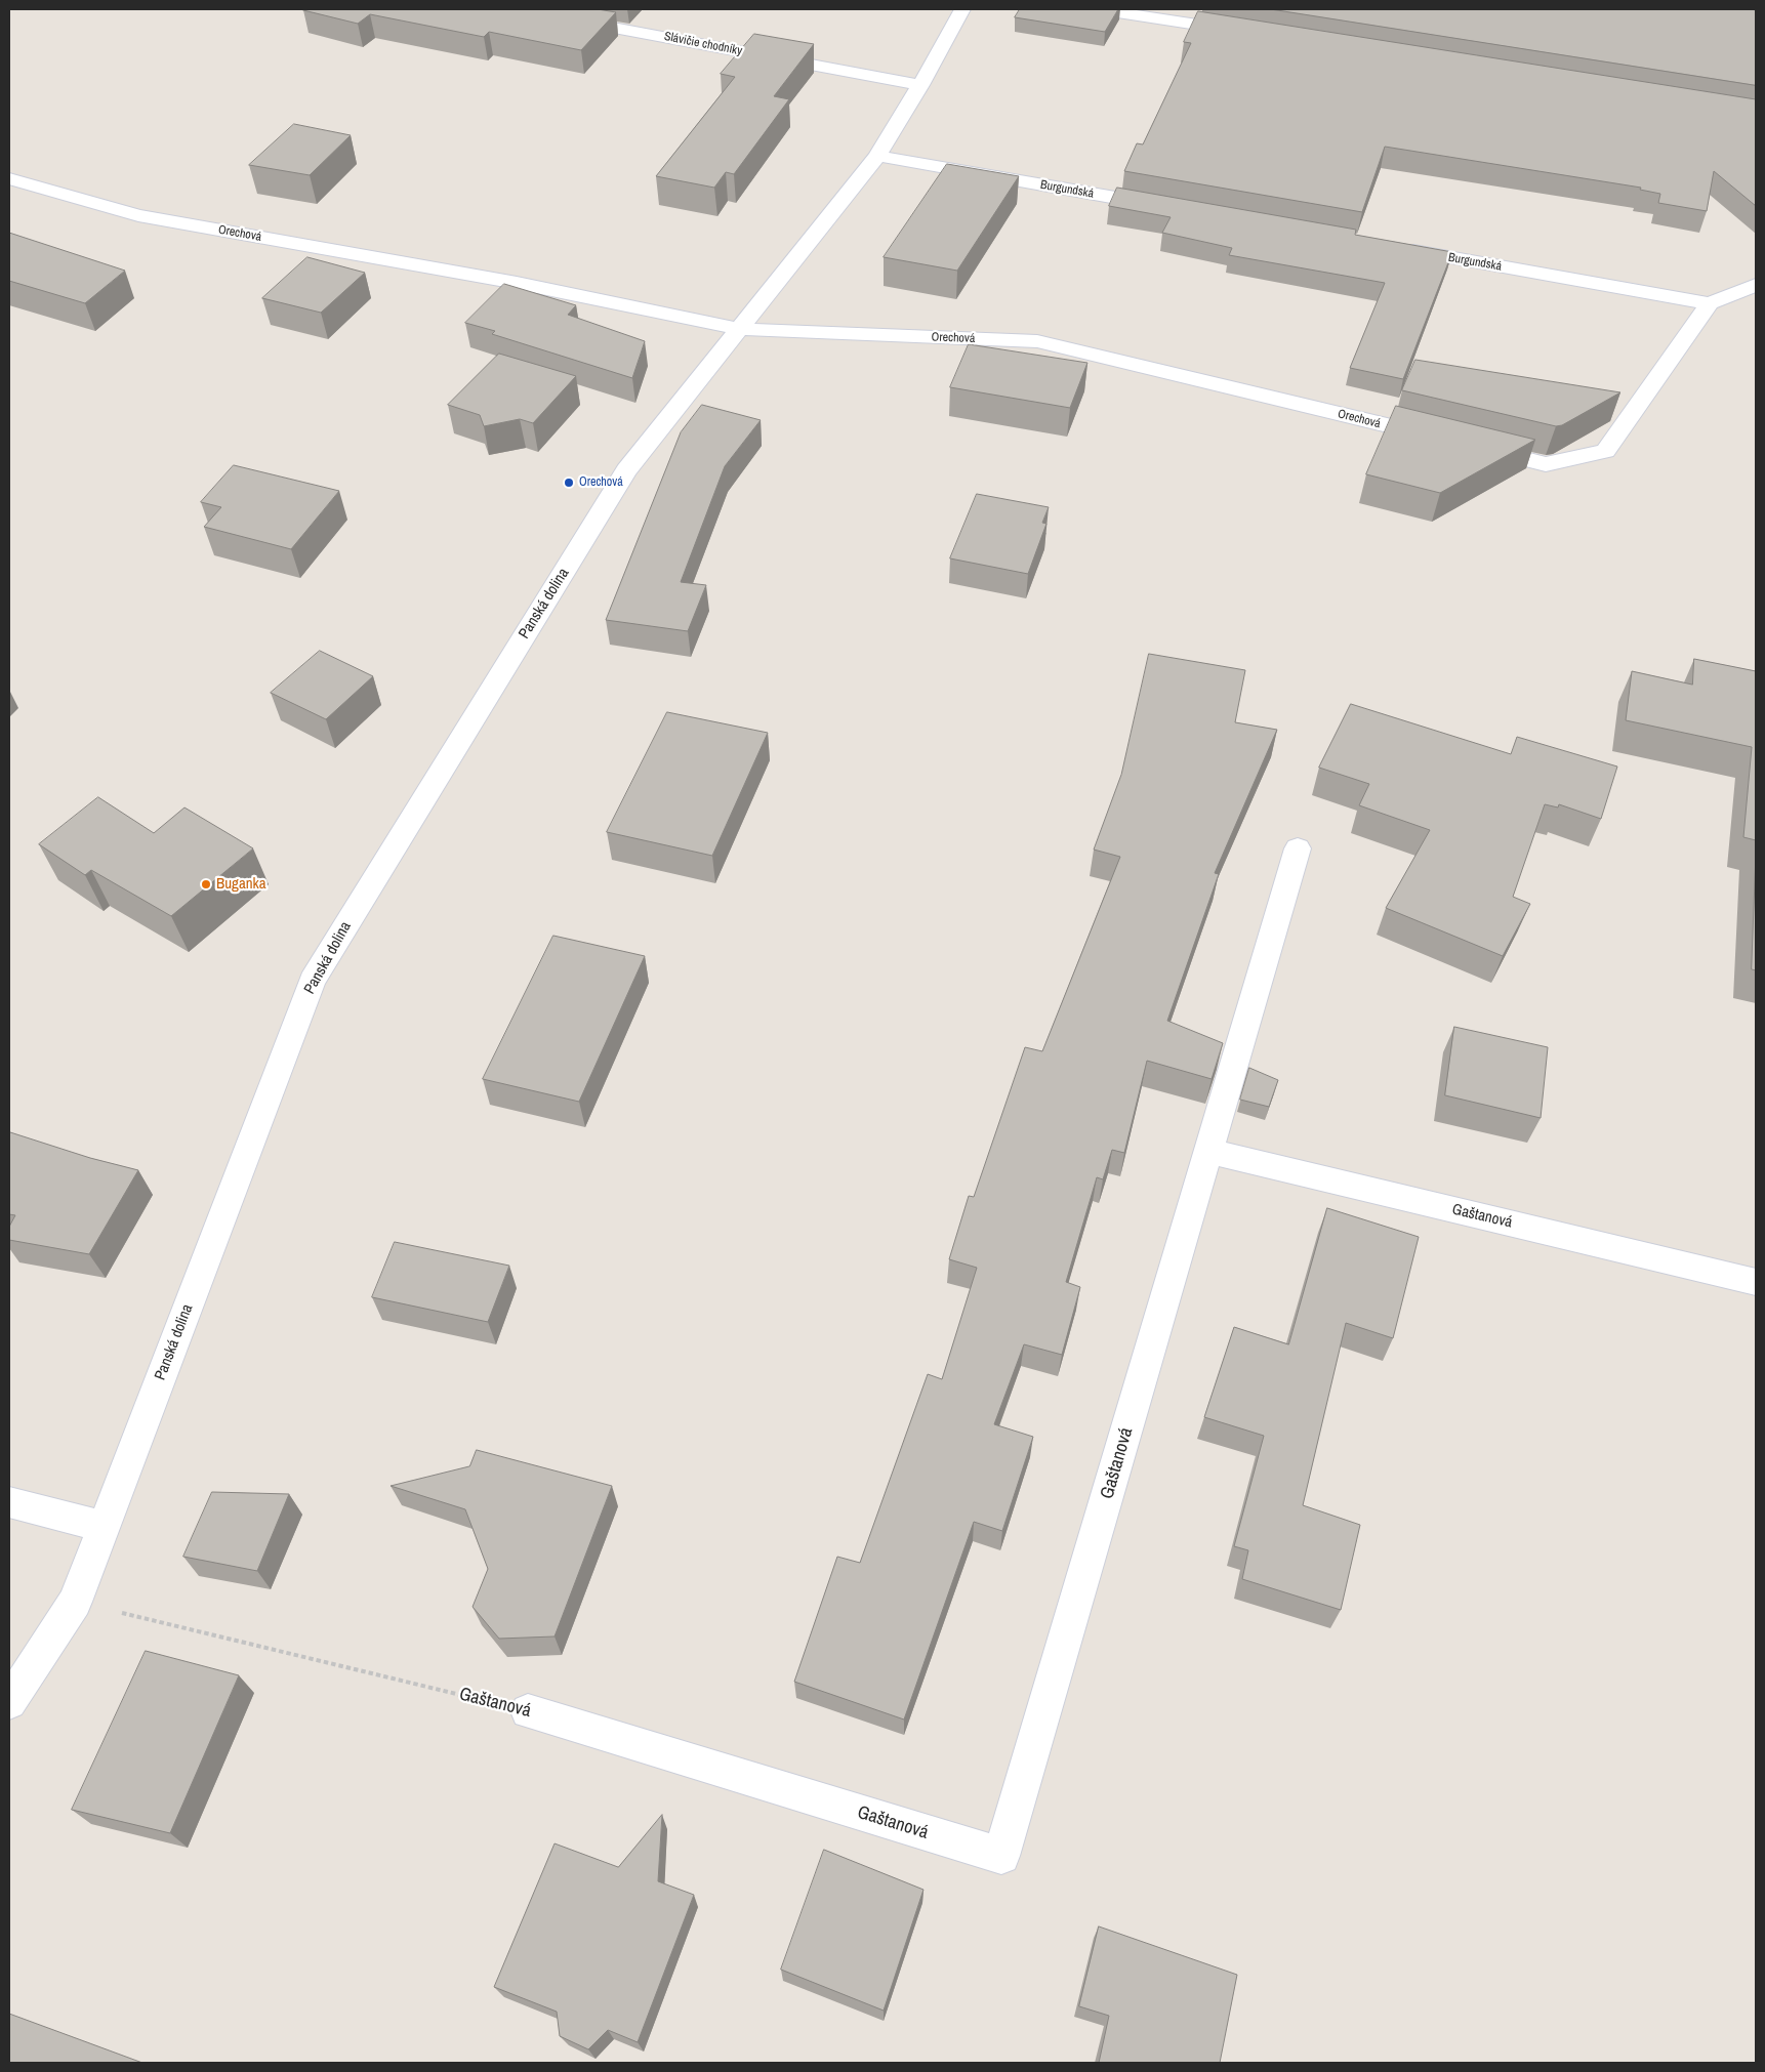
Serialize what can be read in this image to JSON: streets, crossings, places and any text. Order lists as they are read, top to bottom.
{
  "streets": {
    "street": [
      "Slávičie chodníky",
      "Burgundská",
      "Orechová",
      "Panská dolina",
      "Gaštanová"
    ]
  },
  "crossings": [
    ["Orechová", "Panská dolina"],
    ["Panská dolina", "Gaštanová"]
  ],
  "places": ["Orechová", "Buganka"]
}
